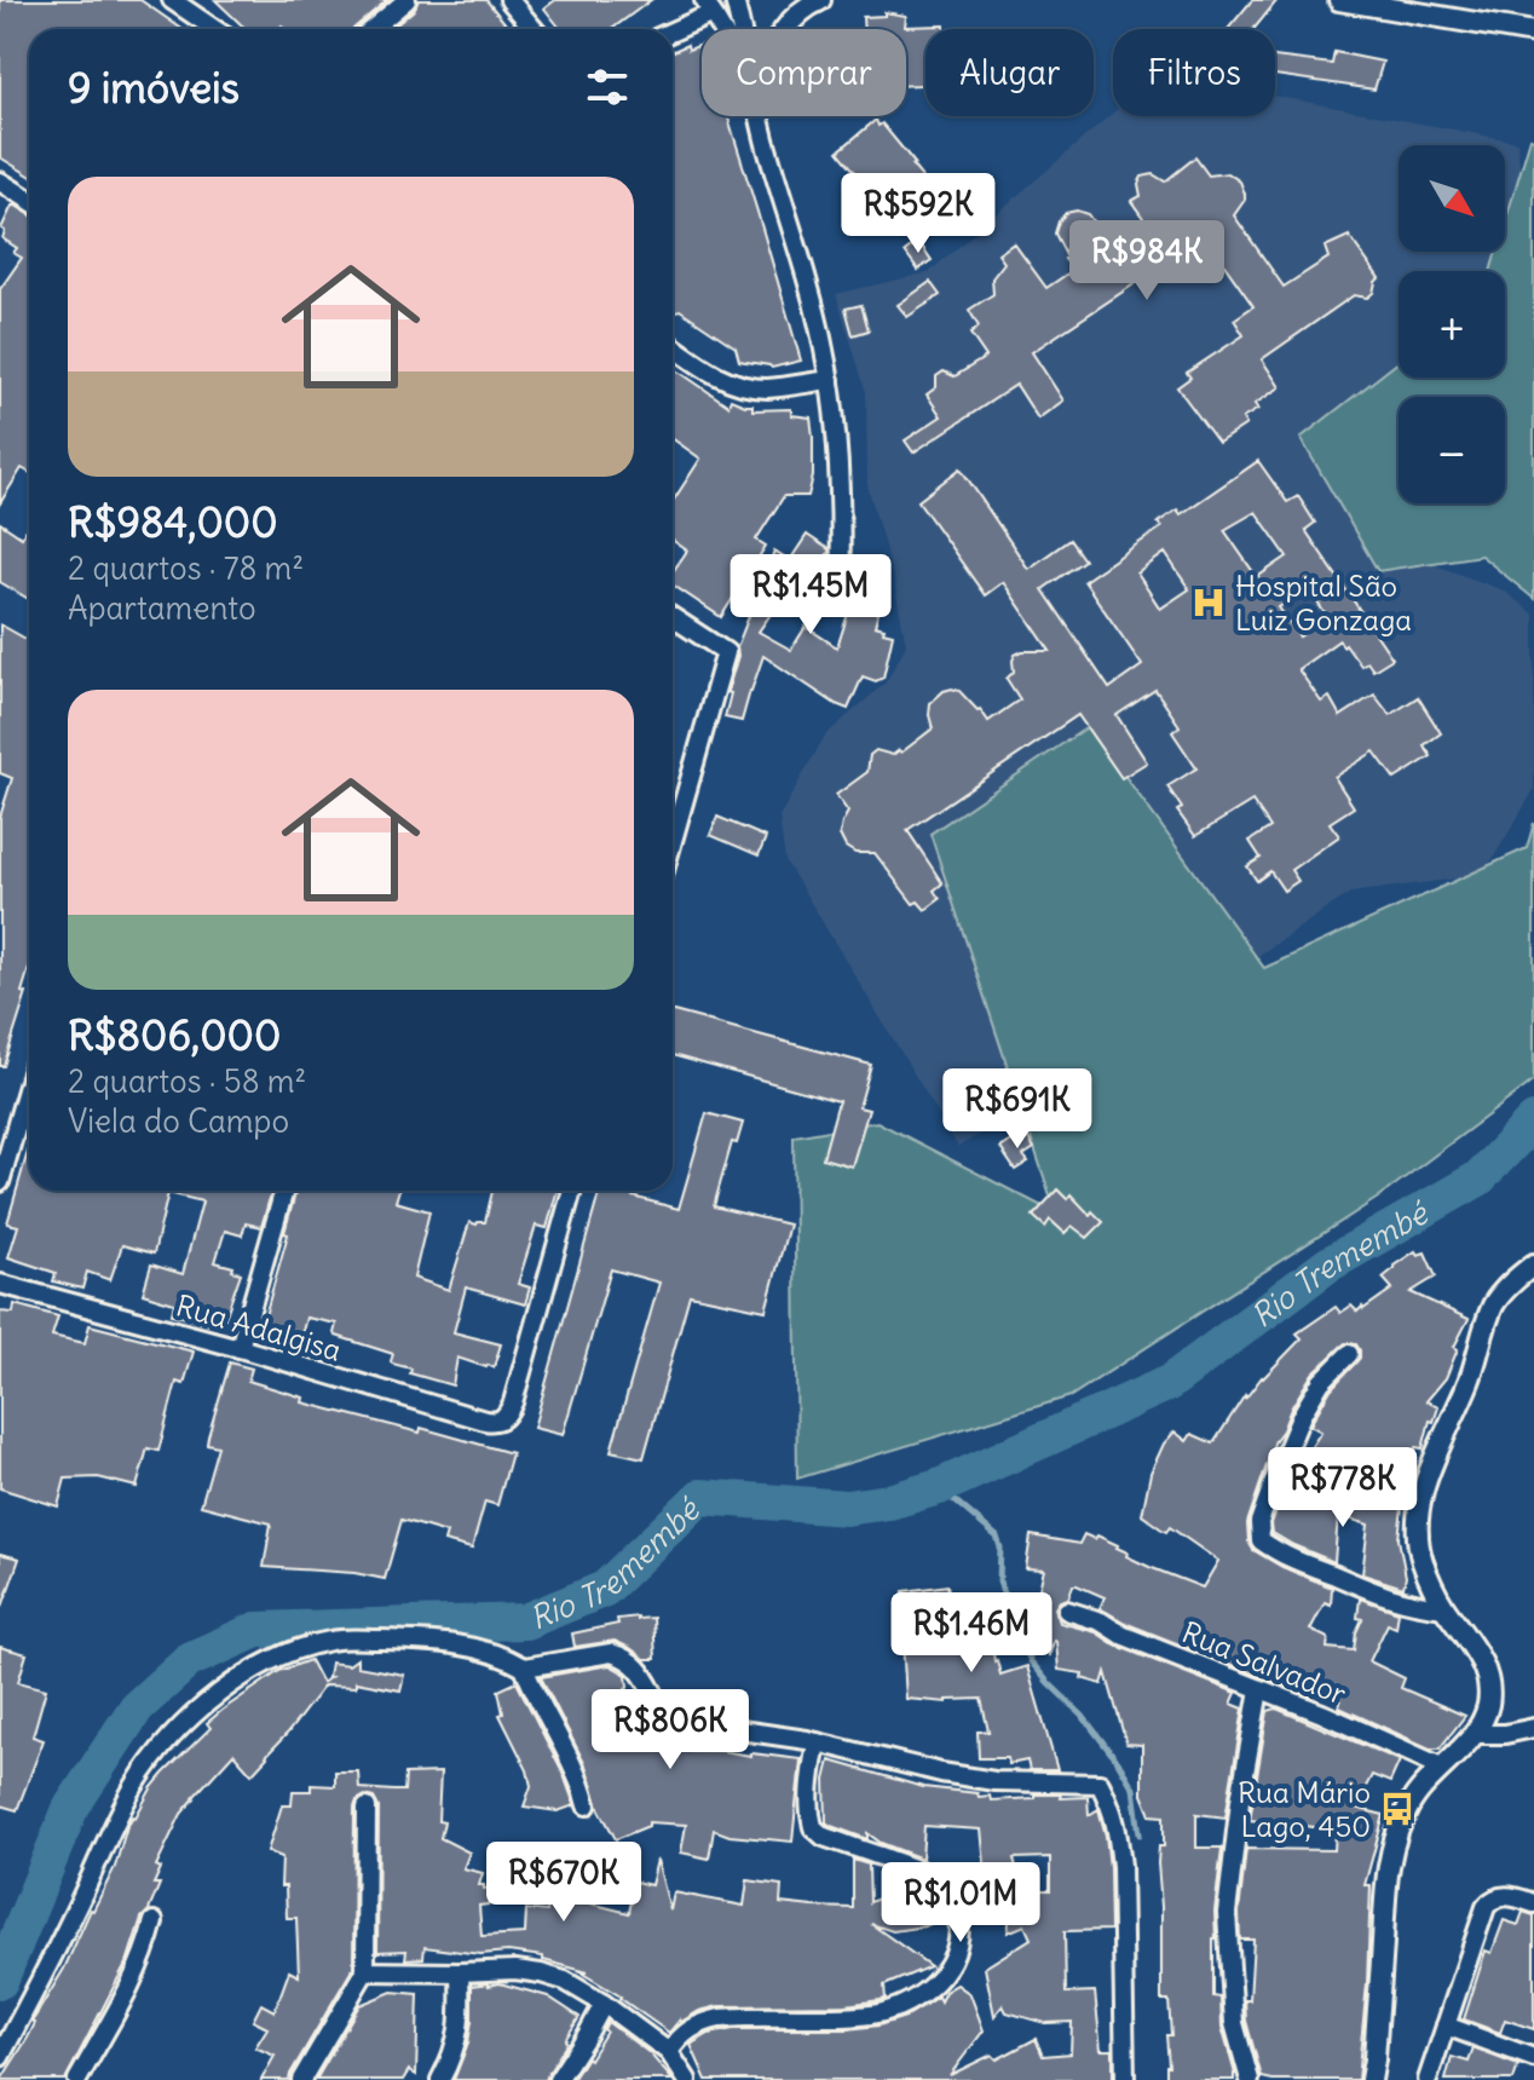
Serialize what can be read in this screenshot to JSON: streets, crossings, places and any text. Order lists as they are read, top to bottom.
{
  "streets": {
    "street": ["Rua Adalgisa", "Rua Salvador"]
  },
  "water": ["Rio Tremembé"],
  "places": {
    "hospital": ["Hospital São Luiz Gonzaga"],
    "bus stop": ["Rua Mário Lago, 450"]
  },
  "north": "bottom right",
  "page": {
    "chip": ["Comprar", "Alugar", "Filtros"],
    "heading": "9 imóveis",
    "map_buttons": ["+", "−"],
    "list": [
      {
        "name": "R$984,000",
        "note": "2 quartos · 78 m² · Apartamento"
      },
      {
        "name": "R$806,000",
        "note": "2 quartos · 58 m² · Viela do Campo"
      }
    ],
    "price": [
      "R$592K",
      "R$984K",
      "R$1.45M",
      "R$691K",
      "R$778K",
      "R$1.46M",
      "R$806K",
      "R$670K",
      "R$1.01M"
    ]
  }
}
